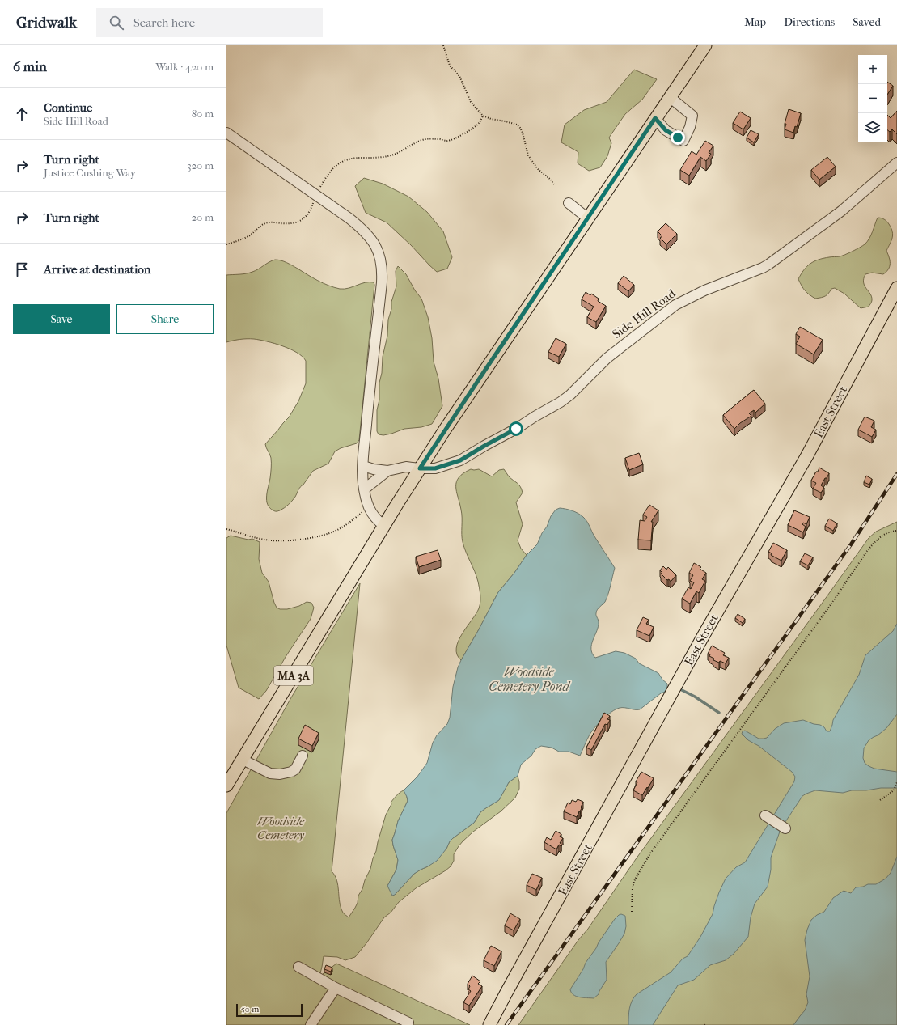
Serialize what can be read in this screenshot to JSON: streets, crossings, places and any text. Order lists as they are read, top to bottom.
{
  "streets": {
    "main road": ["East Street", "MA 3A"],
    "street": ["Side Hill Road"]
  },
  "crossings": [
    ["Side Hill Road", "MA 3A"]
  ],
  "water": ["Woodside Cemetery Pond"],
  "parks": ["Woodside Cemetery"],
  "scale_bar": "50 m",
  "page": {
    "header": "Gridwalk",
    "search": "Search here",
    "nav": ["Map", "Directions", "Saved"],
    "heading": ["6 min", "Walk · 420 m"],
    "map_buttons": ["+", "−"],
    "list": [
      ["Continue", "Side Hill Road", "80 m"],
      ["Turn right", "Justice Cushing Way", "320 m"],
      ["Turn right", "20 m"],
      "Arrive at destination"
    ],
    "buttons": ["Save", "Share"],
    "scale": "50 m"
  }
}
